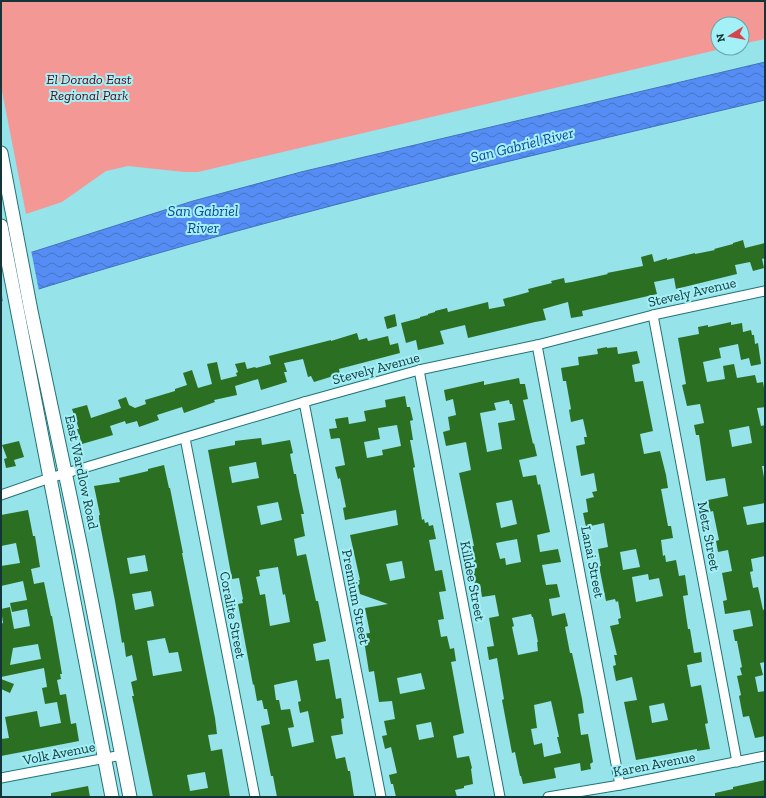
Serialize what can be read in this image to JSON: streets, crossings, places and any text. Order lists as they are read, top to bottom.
{
  "streets": {
    "main road": ["East Wardlow Road"],
    "street": [
      "Stevely Avenue",
      "Metz Street",
      "Lanai Street",
      "Killdee Street",
      "Premium Street",
      "Coralite Street",
      "Volk Avenue",
      "Karen Avenue"
    ]
  },
  "crossings": [
    ["Stevely Avenue", "East Wardlow Road"],
    ["Stevely Avenue", "Metz Street"],
    ["Stevely Avenue", "Lanai Street"],
    ["Stevely Avenue", "Killdee Street"],
    ["Stevely Avenue", "Premium Street"],
    ["Stevely Avenue", "Coralite Street"],
    ["East Wardlow Road", "Volk Avenue"],
    ["Metz Street", "Karen Avenue"],
    ["Lanai Street", "Karen Avenue"]
  ],
  "water": ["San Gabriel River"],
  "parks": ["El Dorado East Regional Park"],
  "north": "left"
}
